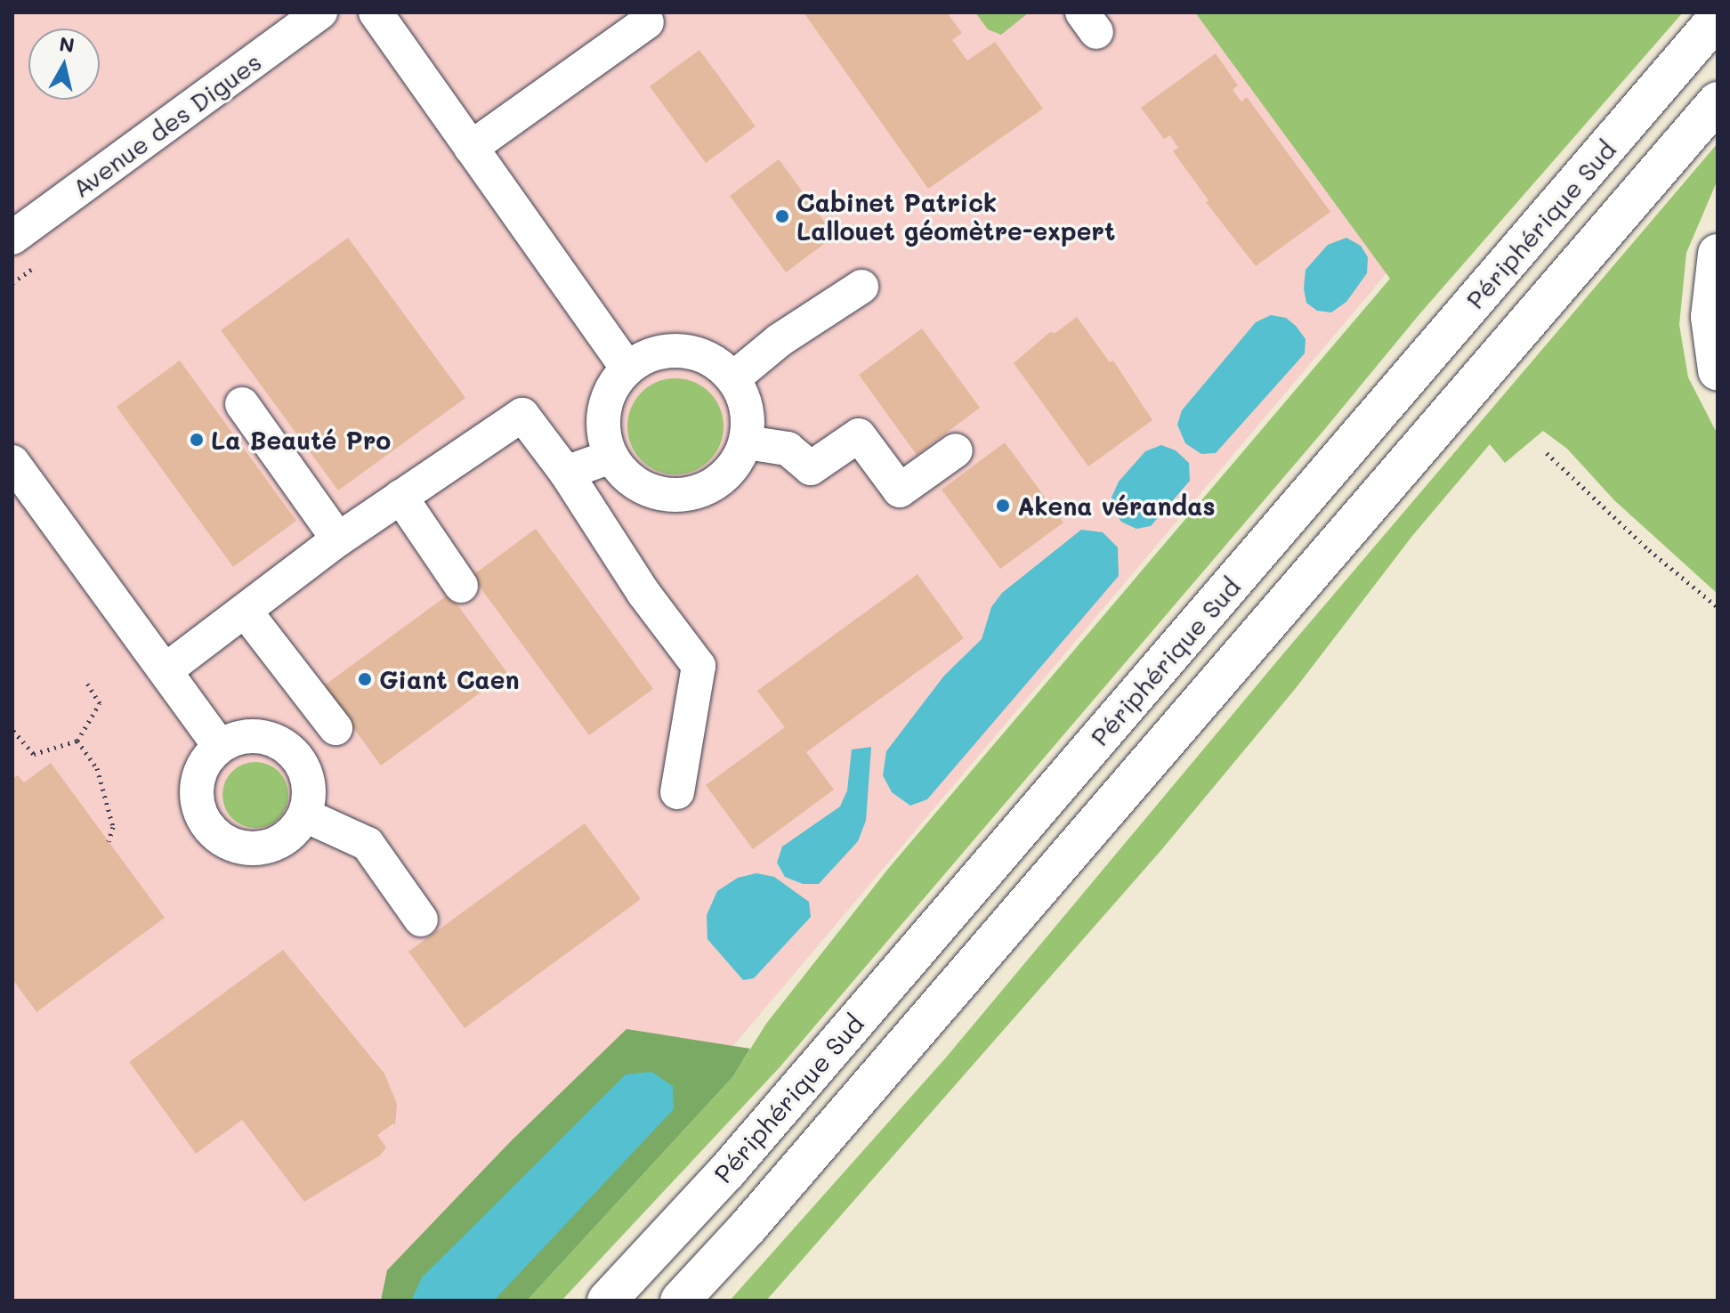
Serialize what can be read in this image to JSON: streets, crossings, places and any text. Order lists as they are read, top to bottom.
{
  "streets": {
    "highway": ["Périphérique Sud"],
    "street": ["Avenue des Digues"]
  },
  "places": [
    "Cabinet Patrick Lallouet géomètre-expert",
    "La Beauté Pro",
    "Akena vérandas",
    "Giant Caen"
  ],
  "north": "top"
}
